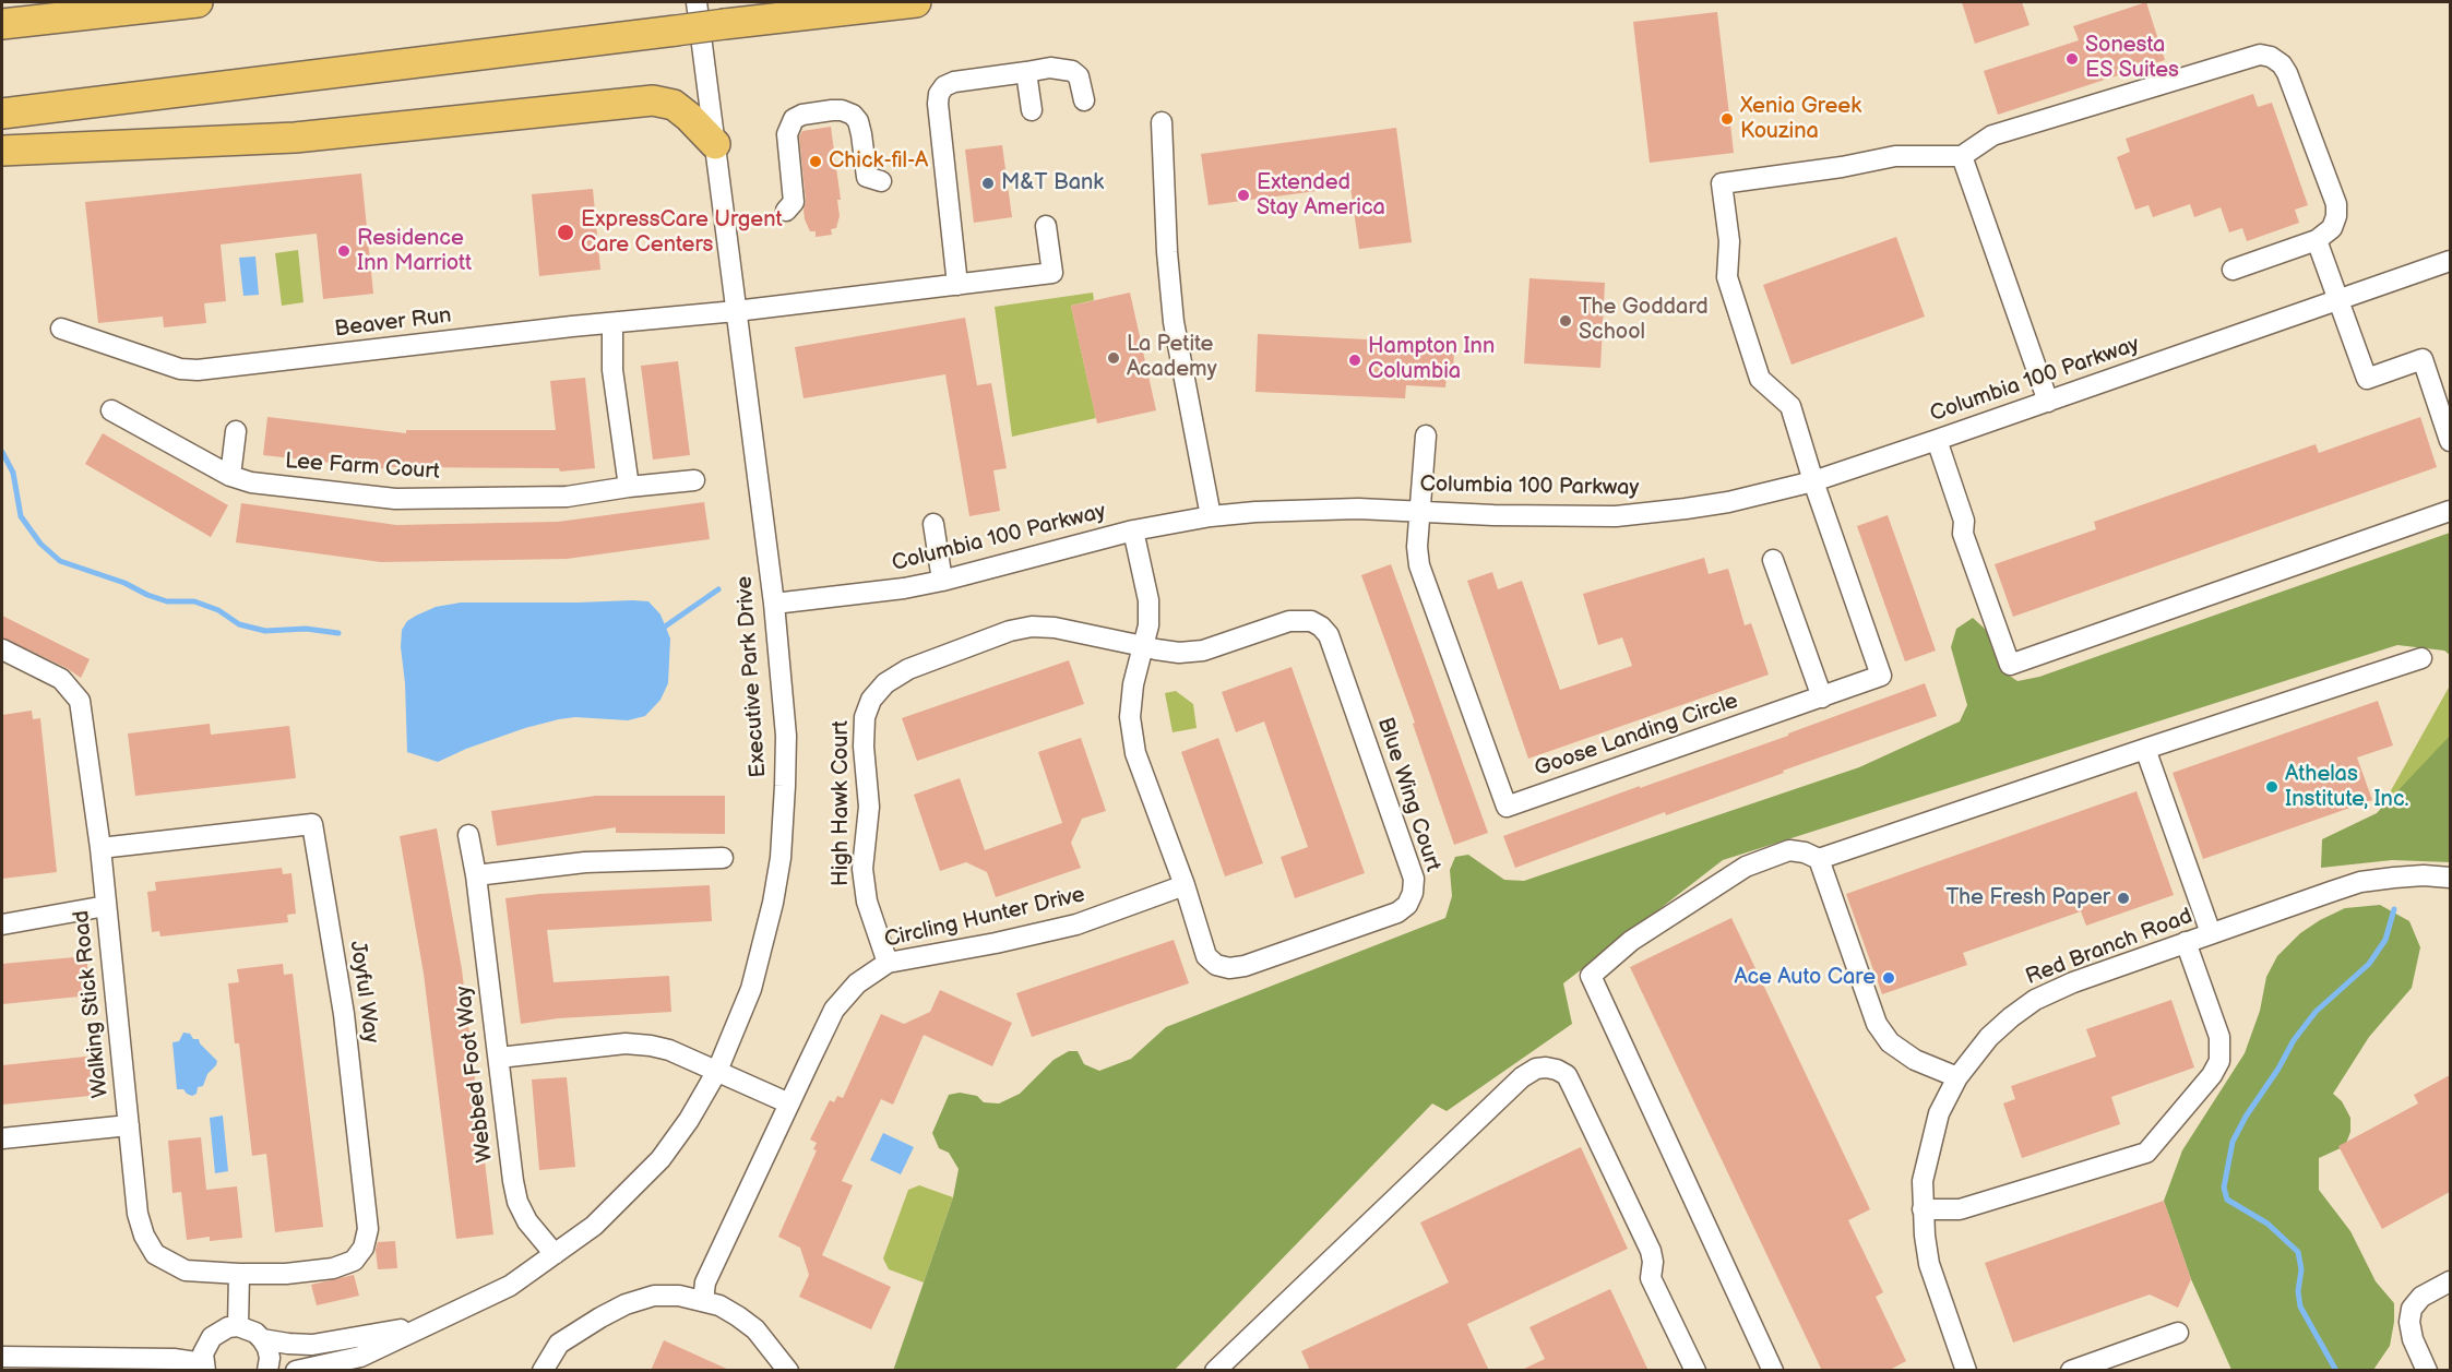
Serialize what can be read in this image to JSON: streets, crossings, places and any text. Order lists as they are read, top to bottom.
{
  "streets": {
    "street": [
      "Beaver Run",
      "Columbia 100 Parkway",
      "Lee Farm Court",
      "Executive Park Drive",
      "Goose Landing Circle",
      "Blue Wing Court",
      "High Hawk Court",
      "Circling Hunter Drive",
      "Red Branch Road",
      "Joyful Way",
      "Walking Stick Road",
      "Webbed Foot Way"
    ]
  },
  "crossings": [
    ["Beaver Run", "Executive Park Drive"],
    ["Columbia 100 Parkway", "Executive Park Drive"],
    ["Columbia 100 Parkway", "Goose Landing Circle"],
    ["Columbia 100 Parkway", "Blue Wing Court"],
    ["Executive Park Drive", "Webbed Foot Way"],
    ["Blue Wing Court", "High Hawk Court"],
    ["Blue Wing Court", "Circling Hunter Drive"],
    ["High Hawk Court", "Circling Hunter Drive"],
    ["Joyful Way", "Walking Stick Road"]
  ],
  "places": [
    "Sonesta ES Suites",
    "Xenia Greek Kouzina",
    "Chick-fil-A",
    "M&T Bank",
    "Extended Stay America",
    "ExpressCare Urgent Care Centers",
    "Residence Inn Marriott",
    "The Goddard School",
    "La Petite Academy",
    "Hampton Inn Columbia",
    "Athelas Institute, Inc.",
    "The Fresh Paper",
    "Ace Auto Care"
  ]
}
